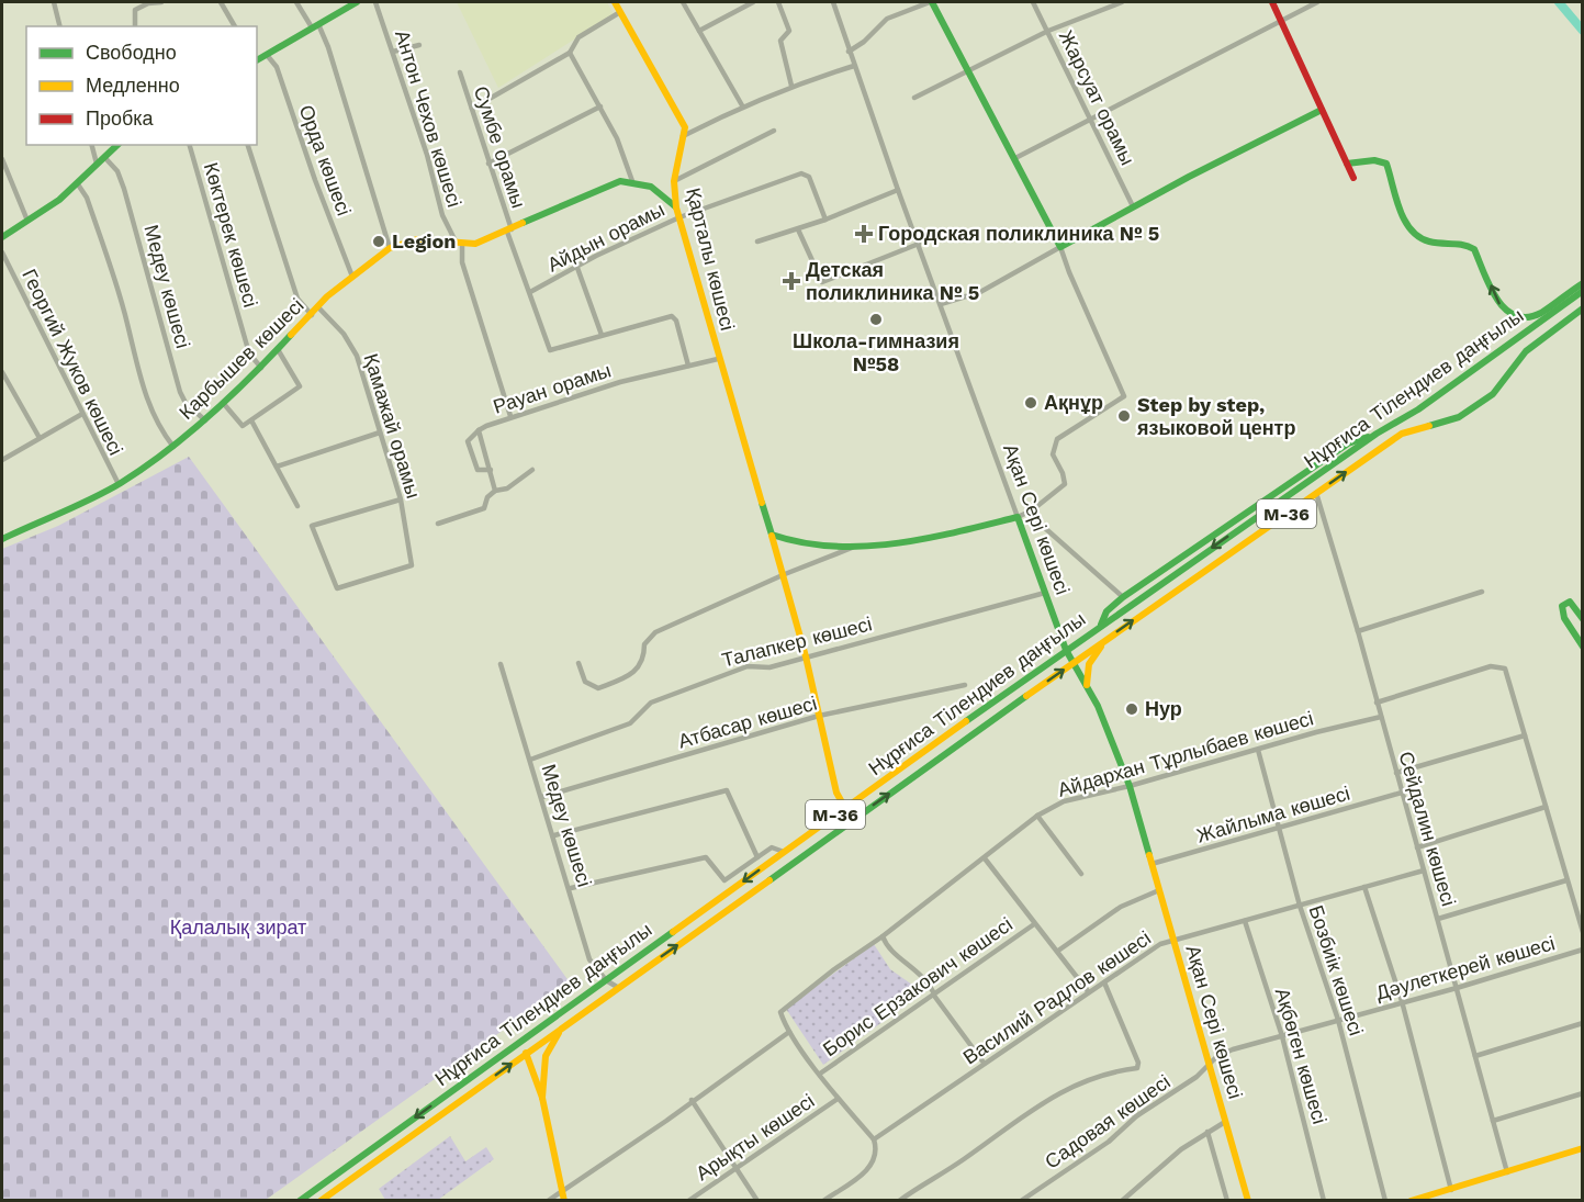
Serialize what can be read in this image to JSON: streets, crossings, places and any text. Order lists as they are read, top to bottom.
{
  "streets": {
    "main road": [
      "Қарталы көшесі",
      "Карбышев көшесі",
      "Нұрғиса Тілендиев даңғылы",
      "M-36",
      "Ақан Сері көшесі"
    ],
    "street": [
      "Жарсуат орамы",
      "Антон Чехов көшесі",
      "Сумбе орамы",
      "Орда көшесі",
      "Көктерек көшесі",
      "Айдын орамы",
      "Медеу көшесі",
      "Георгий Жуков көшесі",
      "Рауан орамы",
      "Қамажай орамы",
      "Талапкер көшесі",
      "Атбасар көшесі",
      "Айдархан Тұрлыбаев көшесі",
      "Жайлыма көшесі",
      "Сейдалин көшесі",
      "Дәулеткерей көшесі",
      "Бозбиік көшесі",
      "Борис Ерзакович көшесі",
      "Василий Радлов көшесі",
      "Ақбөген көшесі",
      "Садовая көшесі",
      "Арықты көшесі"
    ]
  },
  "crossings": [
    ["Антон Чехов көшесі", "Карбышев көшесі"],
    ["Антон Чехов көшесі", "Рауан орамы"],
    ["Сумбе орамы", "Айдын орамы"],
    ["Сумбе орамы", "Карбышев көшесі"],
    ["Сумбе орамы", "Рауан орамы"],
    ["Орда көшесі", "Карбышев көшесі"],
    ["Көктерек көшесі", "Карбышев көшесі"],
    ["Айдын орамы", "Қарталы көшесі"],
    ["Айдын орамы", "Рауан орамы"],
    ["Қарталы көшесі", "Рауан орамы"],
    ["Қарталы көшесі", "Нұрғиса Тілендиев даңғылы"],
    ["Қарталы көшесі", "Талапкер көшесі"],
    ["Қарталы көшесі", "Атбасар көшесі"],
    ["Медеу көшесі", "Карбышев көшесі"],
    ["Медеу көшесі", "Нұрғиса Тілендиев даңғылы"],
    ["Медеу көшесі", "Талапкер көшесі"],
    ["Медеу көшесі", "Атбасар көшесі"],
    ["Карбышев көшесі", "Георгий Жуков көшесі"],
    ["Карбышев көшесі", "Қамажай орамы"],
    ["Нұрғиса Тілендиев даңғылы", "Ақан Сері көшесі"],
    ["Нұрғиса Тілендиев даңғылы", "Сейдалин көшесі"],
    ["Ақан Сері көшесі", "Талапкер көшесі"],
    ["Ақан Сері көшесі", "Айдархан Тұрлыбаев көшесі"],
    ["Ақан Сері көшесі", "Жайлыма көшесі"],
    ["Ақан Сері көшесі", "Дәулеткерей көшесі"],
    ["Ақан Сері көшесі", "Василий Радлов көшесі"],
    ["Ақан Сері көшесі", "Садовая көшесі"],
    ["Айдархан Тұрлыбаев көшесі", "Сейдалин көшесі"],
    ["Айдархан Тұрлыбаев көшесі", "Бозбиік көшесі"],
    ["Жайлыма көшесі", "Сейдалин көшесі"],
    ["Жайлыма көшесі", "Бозбиік көшесі"],
    ["Сейдалин көшесі", "Дәулеткерей көшесі"],
    ["Сейдалин көшесі", "Василий Радлов көшесі"],
    ["Дәулеткерей көшесі", "Бозбиік көшесі"],
    ["Дәулеткерей көшесі", "Ақбөген көшесі"],
    ["Дәулеткерей көшесі", "Садовая көшесі"],
    ["Бозбиік көшесі", "Василий Радлов көшесі"],
    ["Василий Радлов көшесі", "Ақбөген көшесі"]
  ],
  "parks": ["Қалалық зират"],
  "places": {
    "health": ["Городская поликлиника № 5", "Детская поликлиника № 5"],
    "other": [
      "Legion",
      "Школа-гимназия №58",
      "Ақнұр",
      "Step by step, языковой центр",
      "Нур"
    ]
  },
  "legend": ["Свободно", "Медленно", "Пробка"]
}
